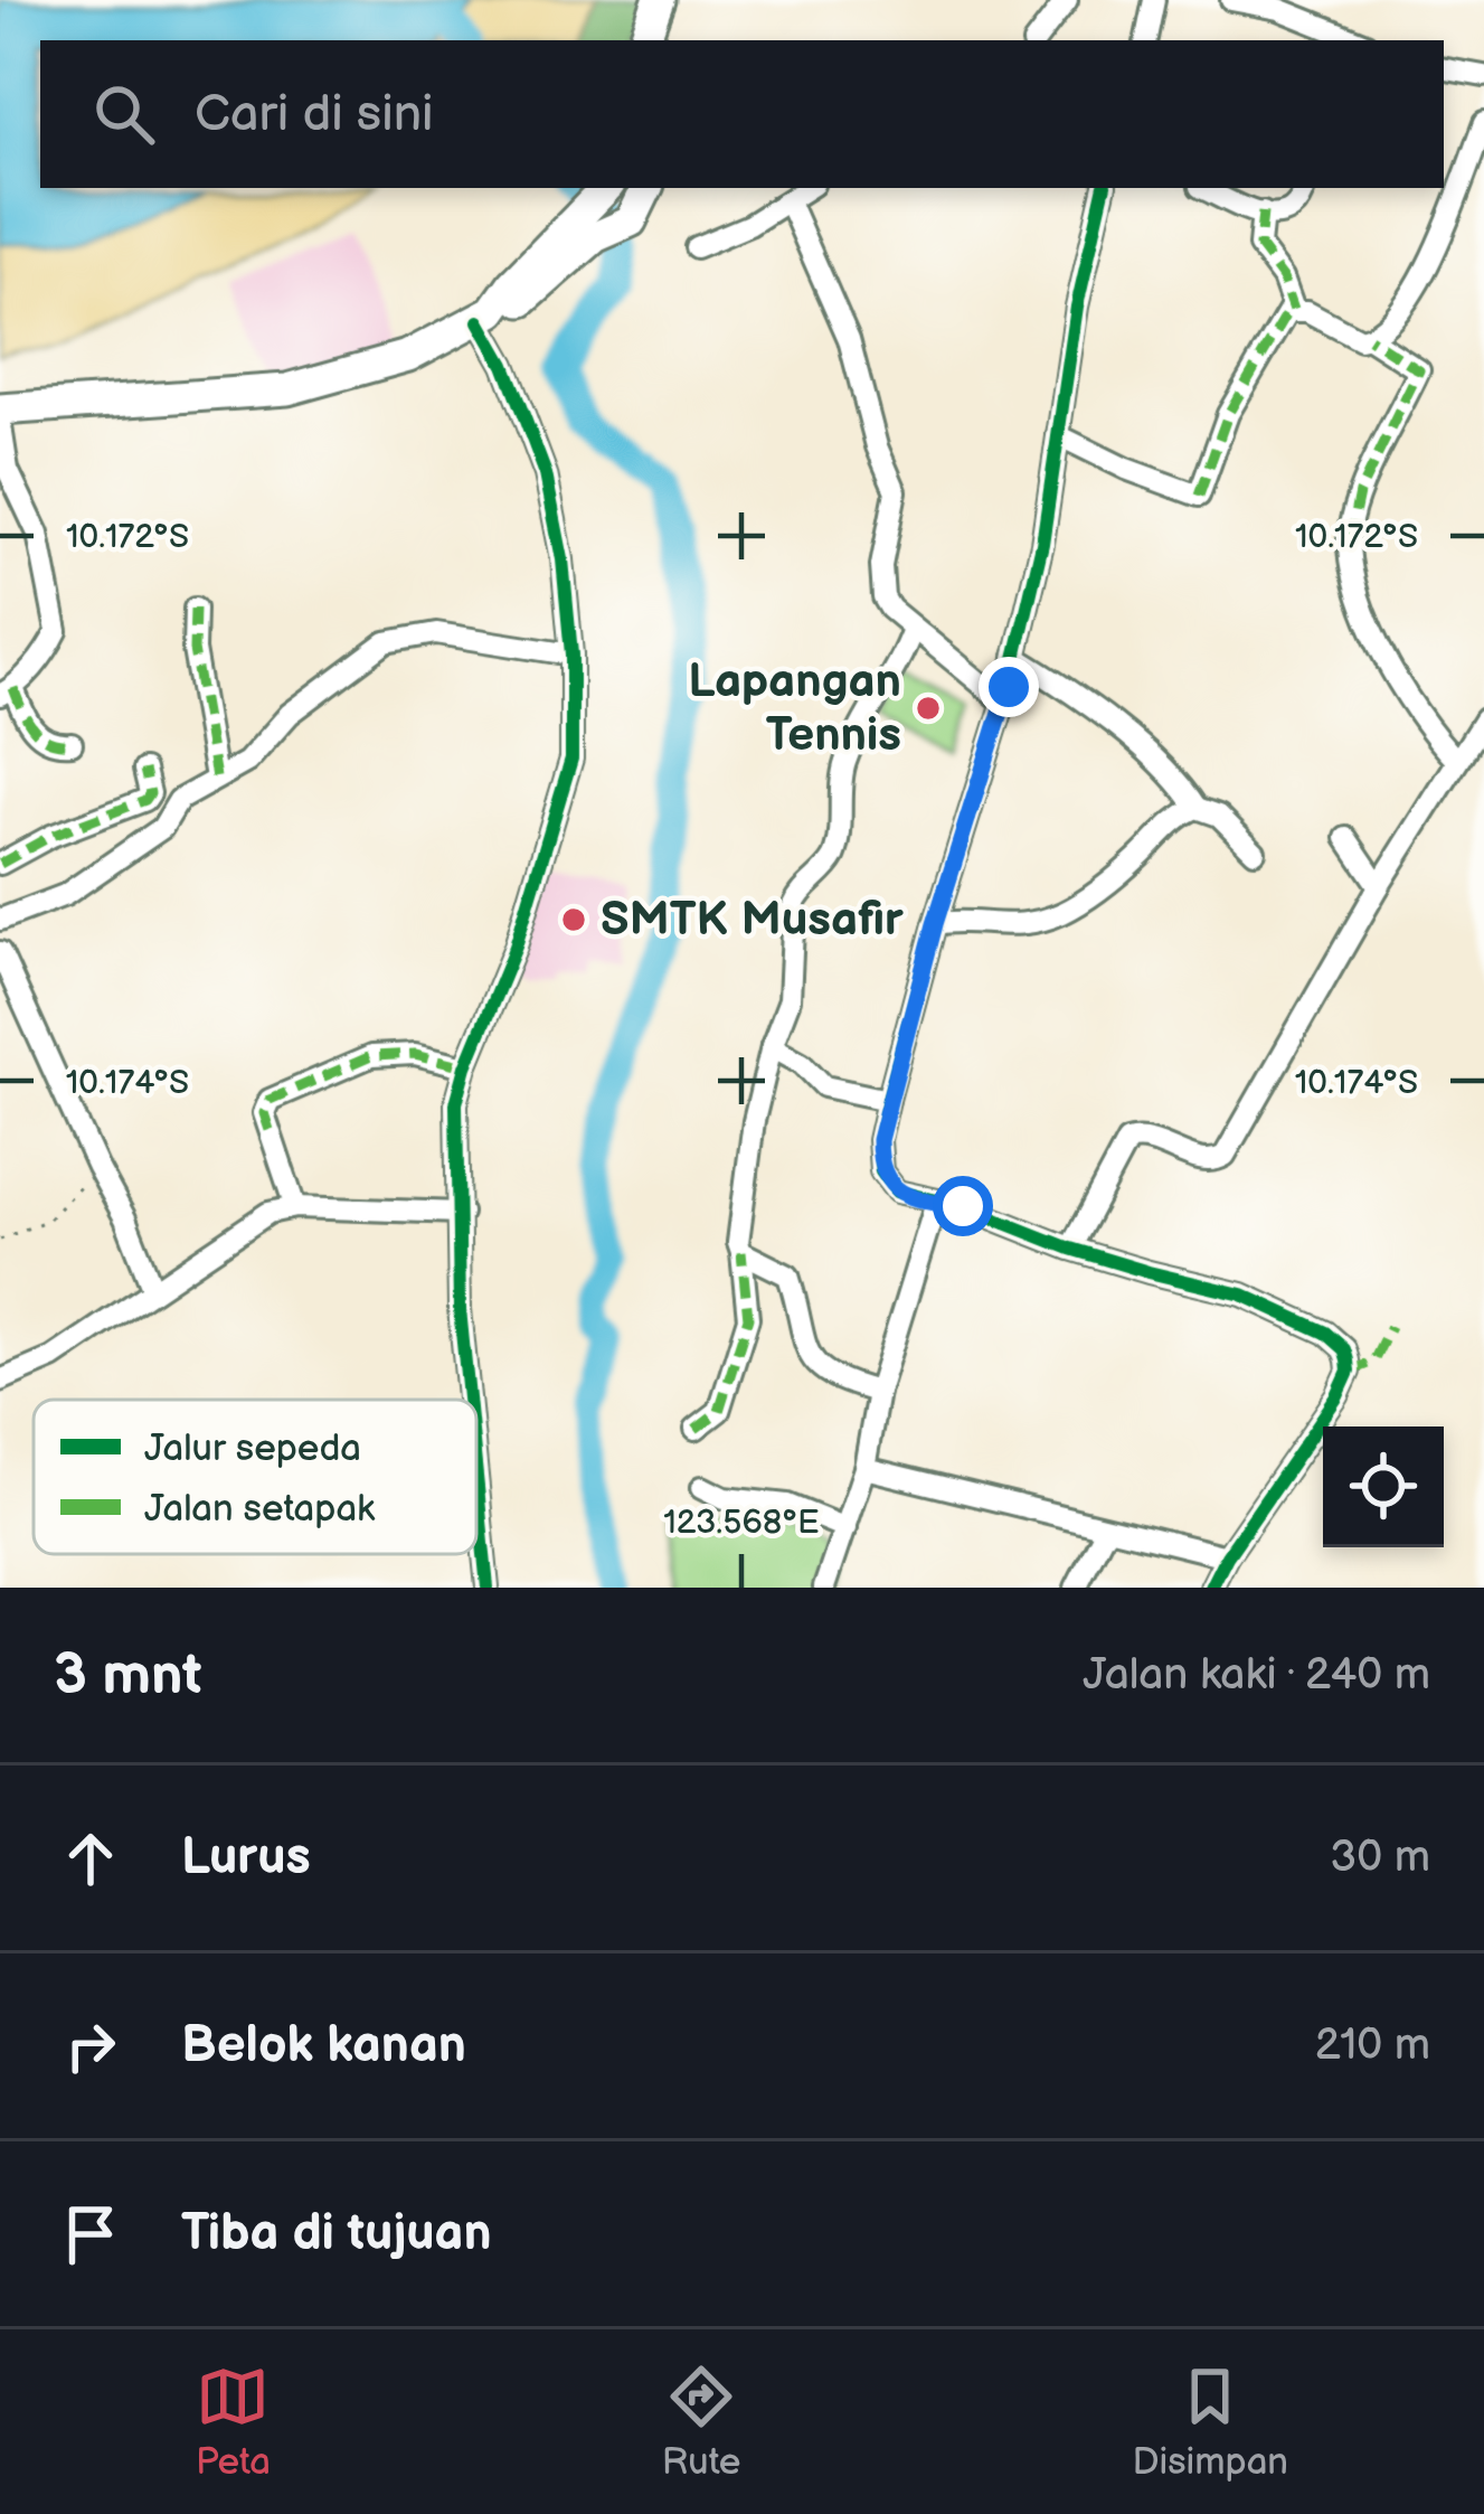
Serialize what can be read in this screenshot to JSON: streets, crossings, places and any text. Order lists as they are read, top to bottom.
{
  "places": ["Lapangan Tennis", "SMTK Musafir"],
  "legend": ["Jalur sepeda", "Jalan setapak"],
  "page": {
    "search": "Cari di sini",
    "heading": ["3 mnt", "Jalan kaki · 240 m"],
    "list": [
      ["Lurus", "30 m"],
      ["Belok kanan", "210 m"],
      "Tiba di tujuan"
    ],
    "nav": ["Peta", "Rute", "Disimpan"]
  },
  "coordinates": ["10.172°S", "10.174°S", "123.568°E"]
}
